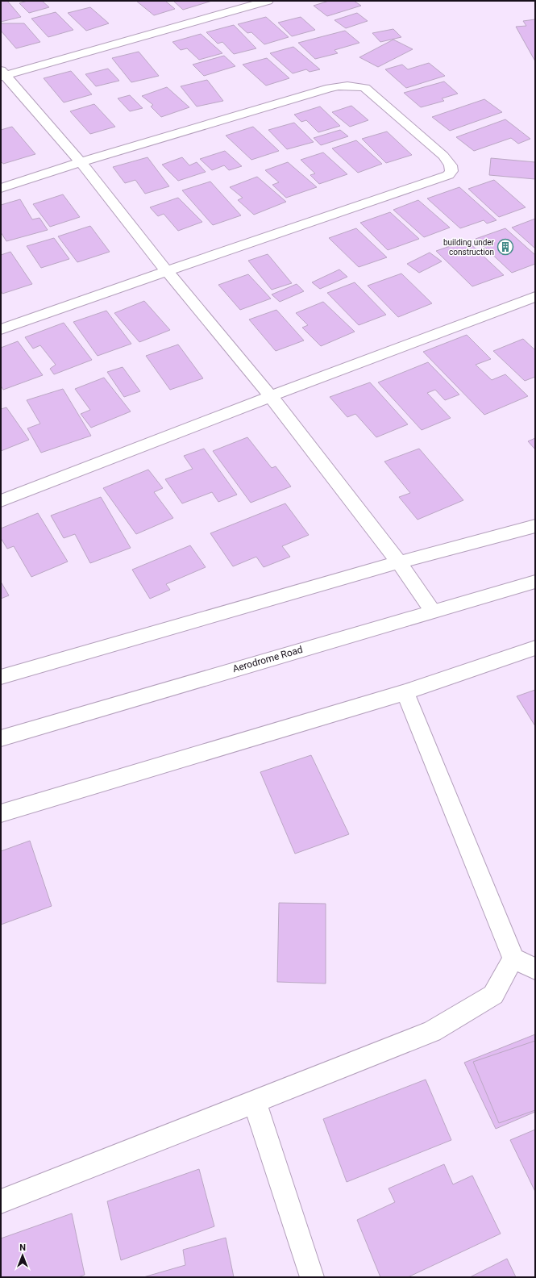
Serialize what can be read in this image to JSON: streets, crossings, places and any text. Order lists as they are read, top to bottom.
{
  "streets": {
    "street": ["Aerodrome Road"]
  },
  "places": {
    "building": ["building under construction"]
  },
  "north": "top"
}
